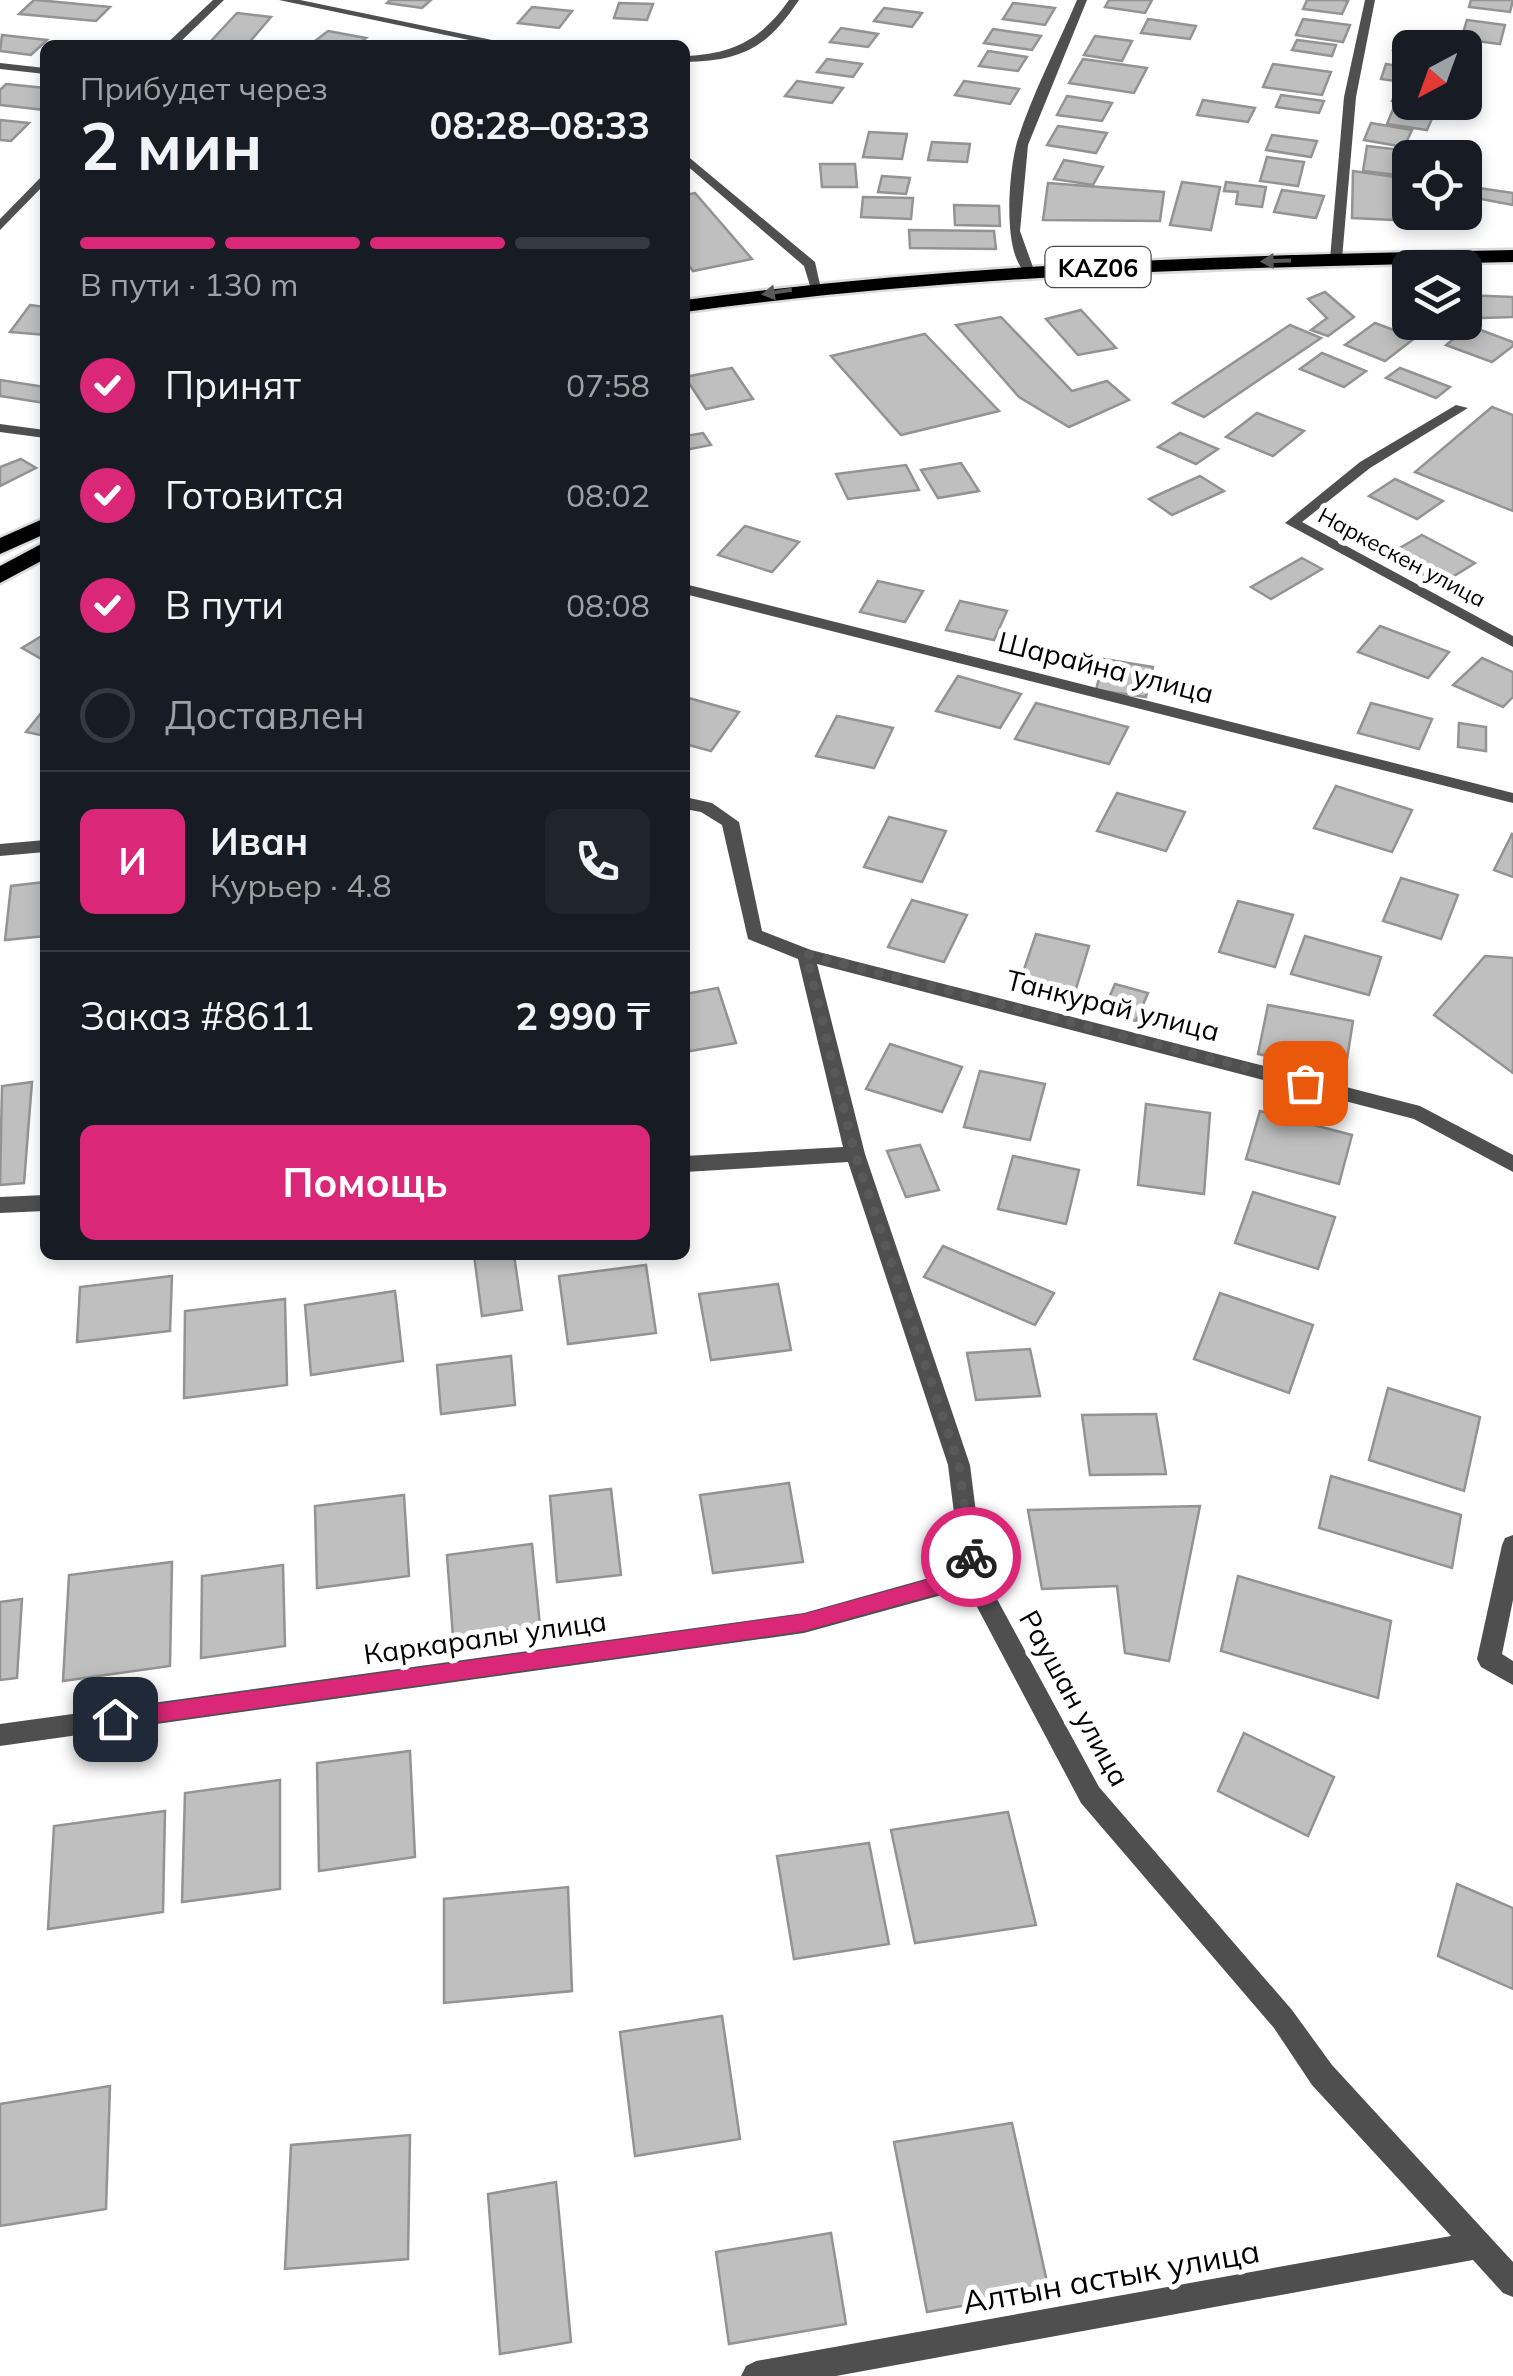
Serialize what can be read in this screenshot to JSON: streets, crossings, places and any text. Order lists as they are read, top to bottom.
{
  "streets": {
    "highway": ["KАZ06"],
    "street": [
      "Наркескен улица",
      "Шарайна улица",
      "Танкурай улица",
      "Каркаралы улица",
      "Раушан улица",
      "Алтын астык улица"
    ]
  },
  "crossings": [
    ["Танкурай улица", "Раушан улица"],
    ["Каркаралы улица", "Раушан улица"],
    ["Раушан улица", "Алтын астык улица"]
  ],
  "north": "bottom left",
  "page": {
    "heading": ["2 мин", "Прибудет через", "08:28–08:33"],
    "panel": [
      "Иван",
      "Курьер · 4.8",
      "Заказ #8611",
      "2 990 ₸"
    ],
    "bar": "В пути · 130 m",
    "list": [
      ["Принят", "07:58"],
      ["Готовится", "08:02"],
      ["В пути", "08:08"],
      "Доставлен"
    ],
    "round": "И",
    "buttons": "Помощь"
  }
}
